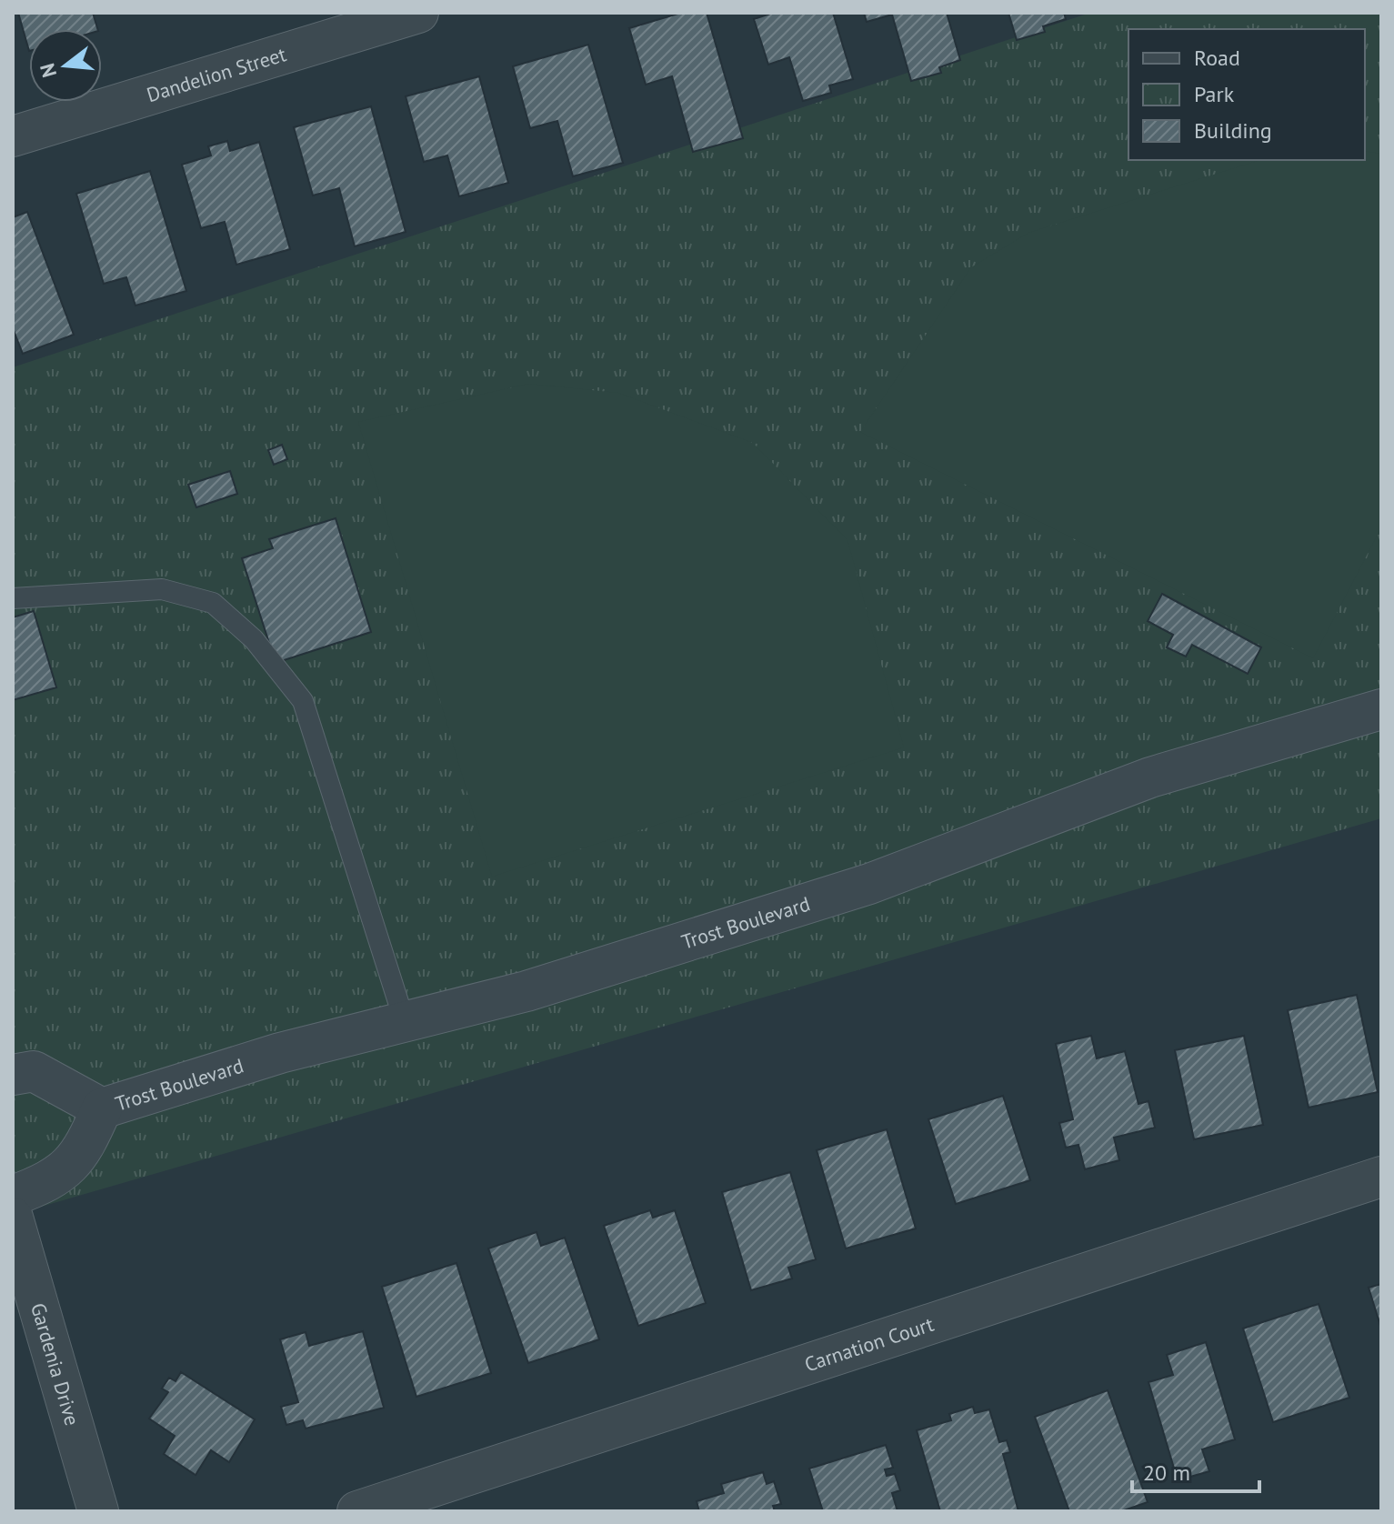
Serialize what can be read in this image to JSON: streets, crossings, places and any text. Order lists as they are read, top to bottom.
{
  "streets": {
    "street": [
      "Dandelion Street",
      "Trost Boulevard",
      "Carnation Court",
      "Gardenia Drive"
    ]
  },
  "legend": ["Road", "Park", "Building"],
  "scale_bar": "20 m",
  "north": "left"
}
